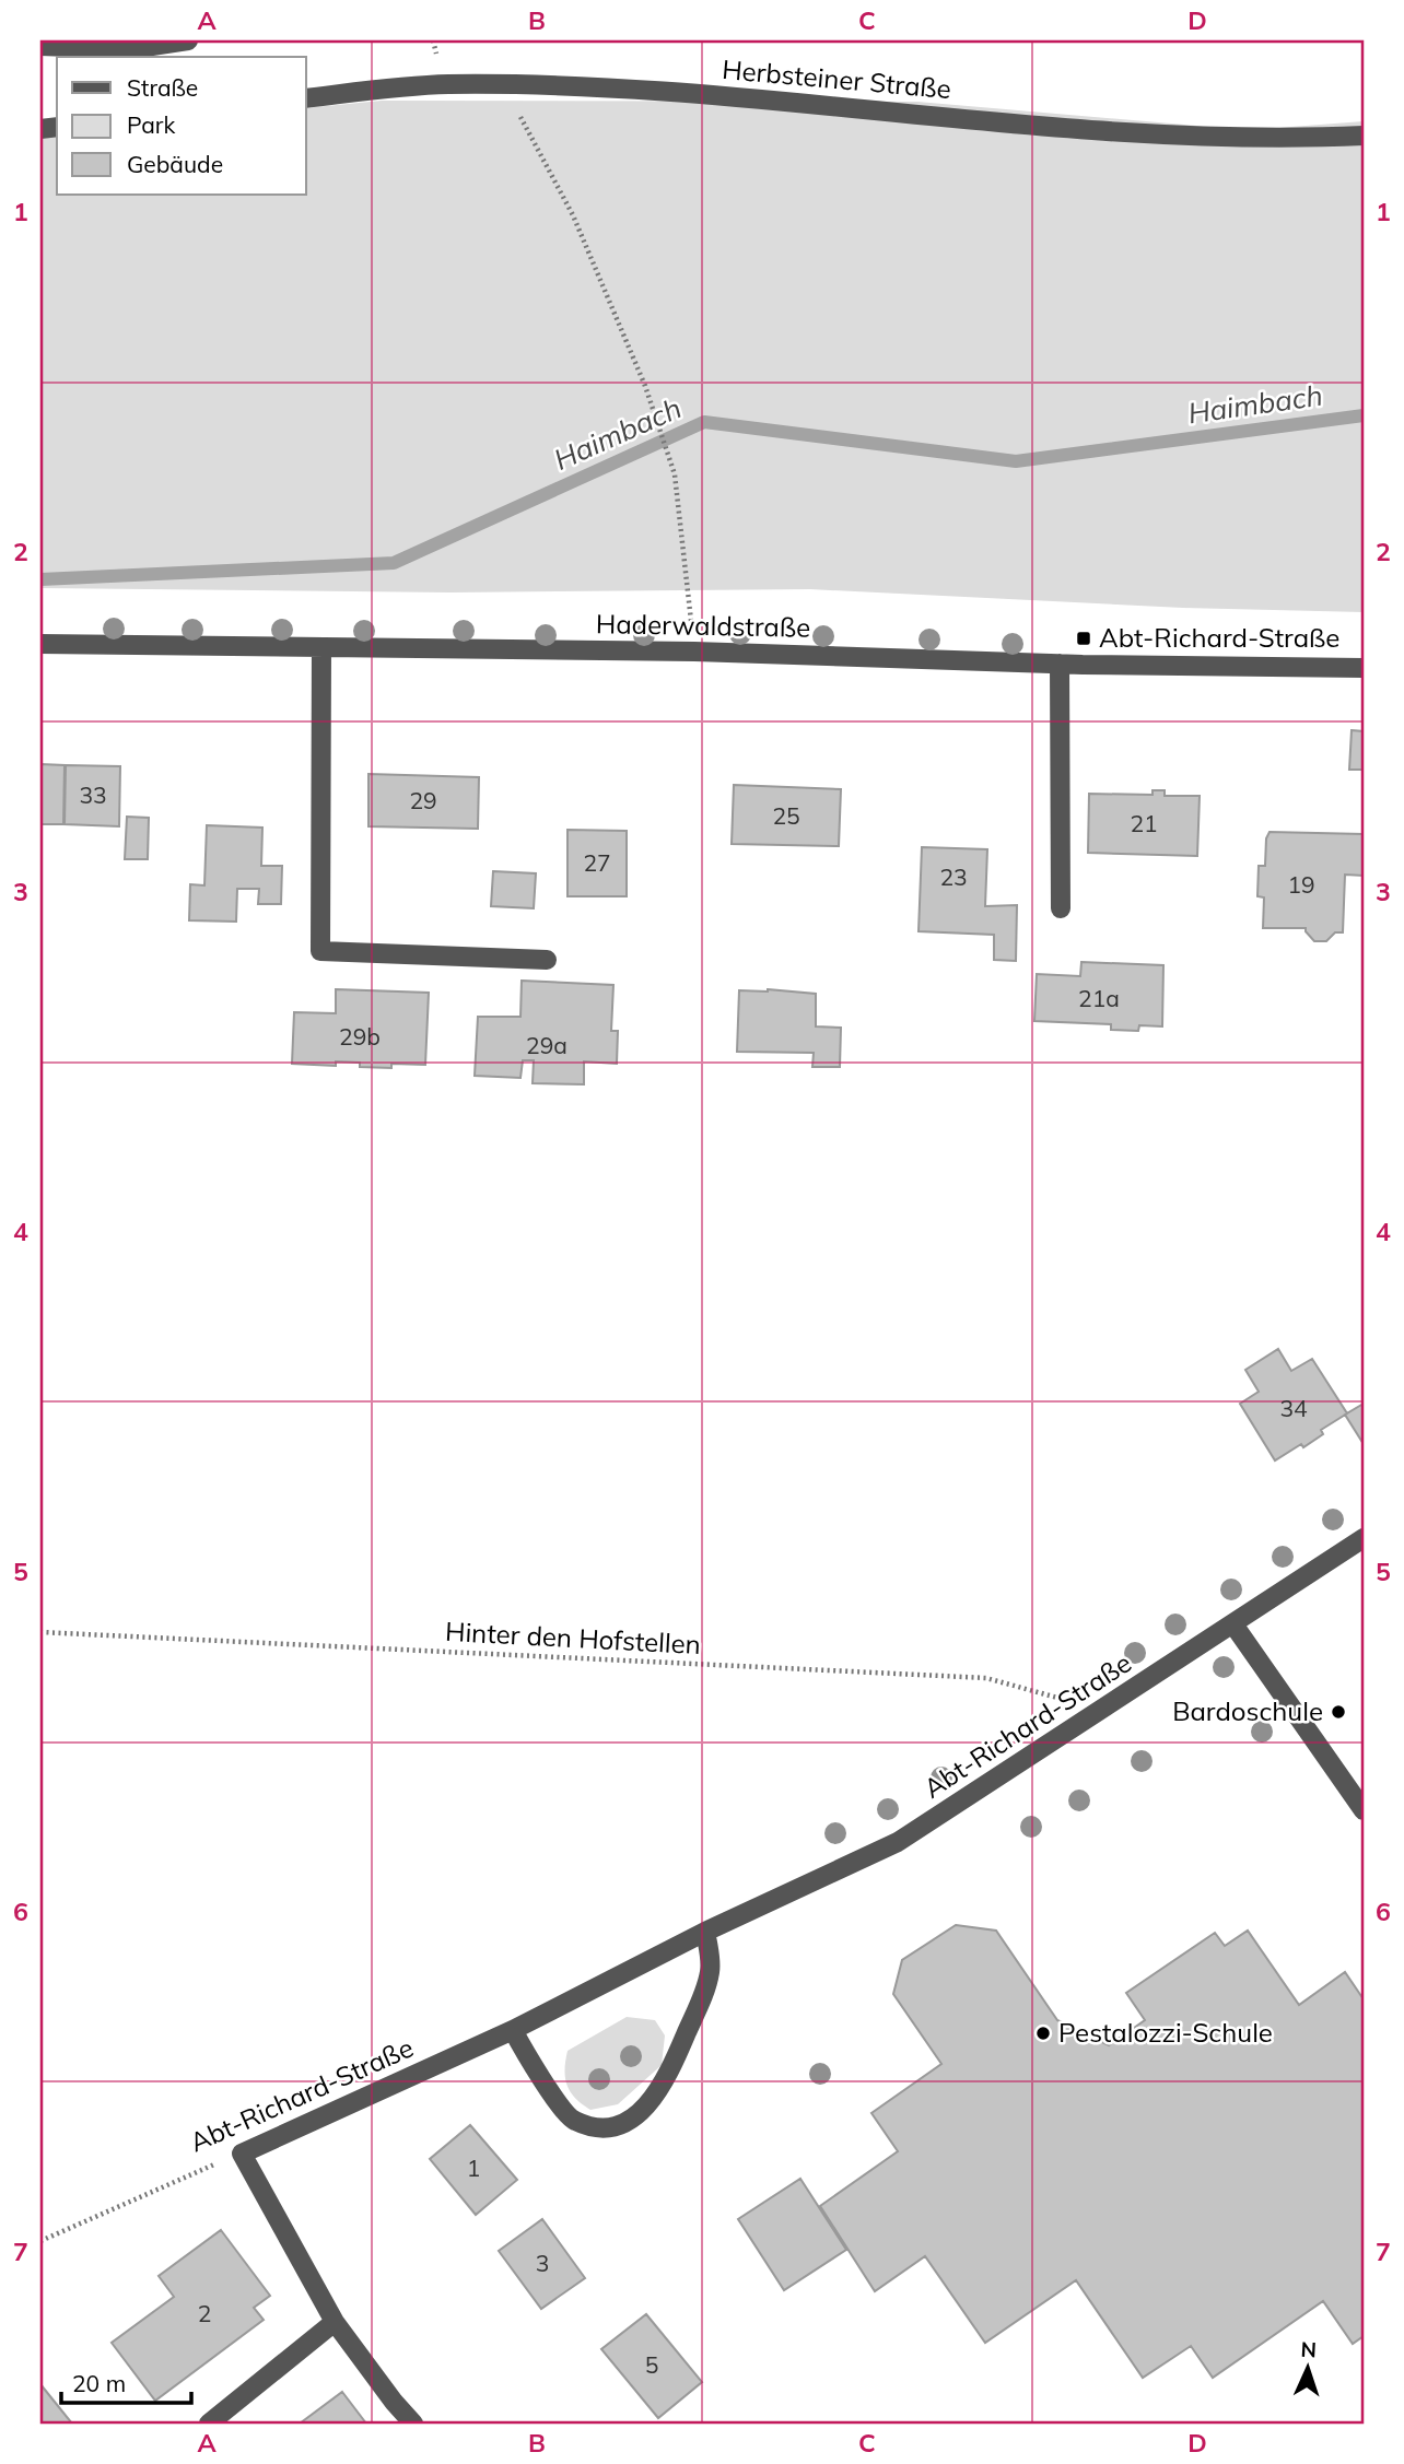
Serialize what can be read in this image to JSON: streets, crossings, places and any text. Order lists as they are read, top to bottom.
{
  "streets": {
    "street": ["Herbsteiner Straße", "Haderwaldstraße", "Abt-Richard-Straße"],
    "path": ["Hinter den Hofstellen"]
  },
  "crossings": [
    ["Hinter den Hofstellen", "Abt-Richard-Straße"]
  ],
  "water": ["Haimbach"],
  "places": {
    "transit": ["Abt-Richard-Straße"],
    "other": ["Bardoschule", "Pestalozzi-Schule"]
  },
  "house_numbers": [
    "33",
    "29",
    "25",
    "21",
    "27",
    "23",
    "19",
    "21a",
    "29b",
    "29a",
    "34",
    "1",
    "3",
    "2",
    "5"
  ],
  "legend": ["Straße", "Park", "Gebäude"],
  "scale_bar": "20 m",
  "north": "top",
  "grid": {
    "columns": [
      "A",
      "B",
      "C",
      "D"
    ],
    "rows": [
      "1",
      "2",
      "3",
      "4",
      "5",
      "6",
      "7"
    ]
  }
}
